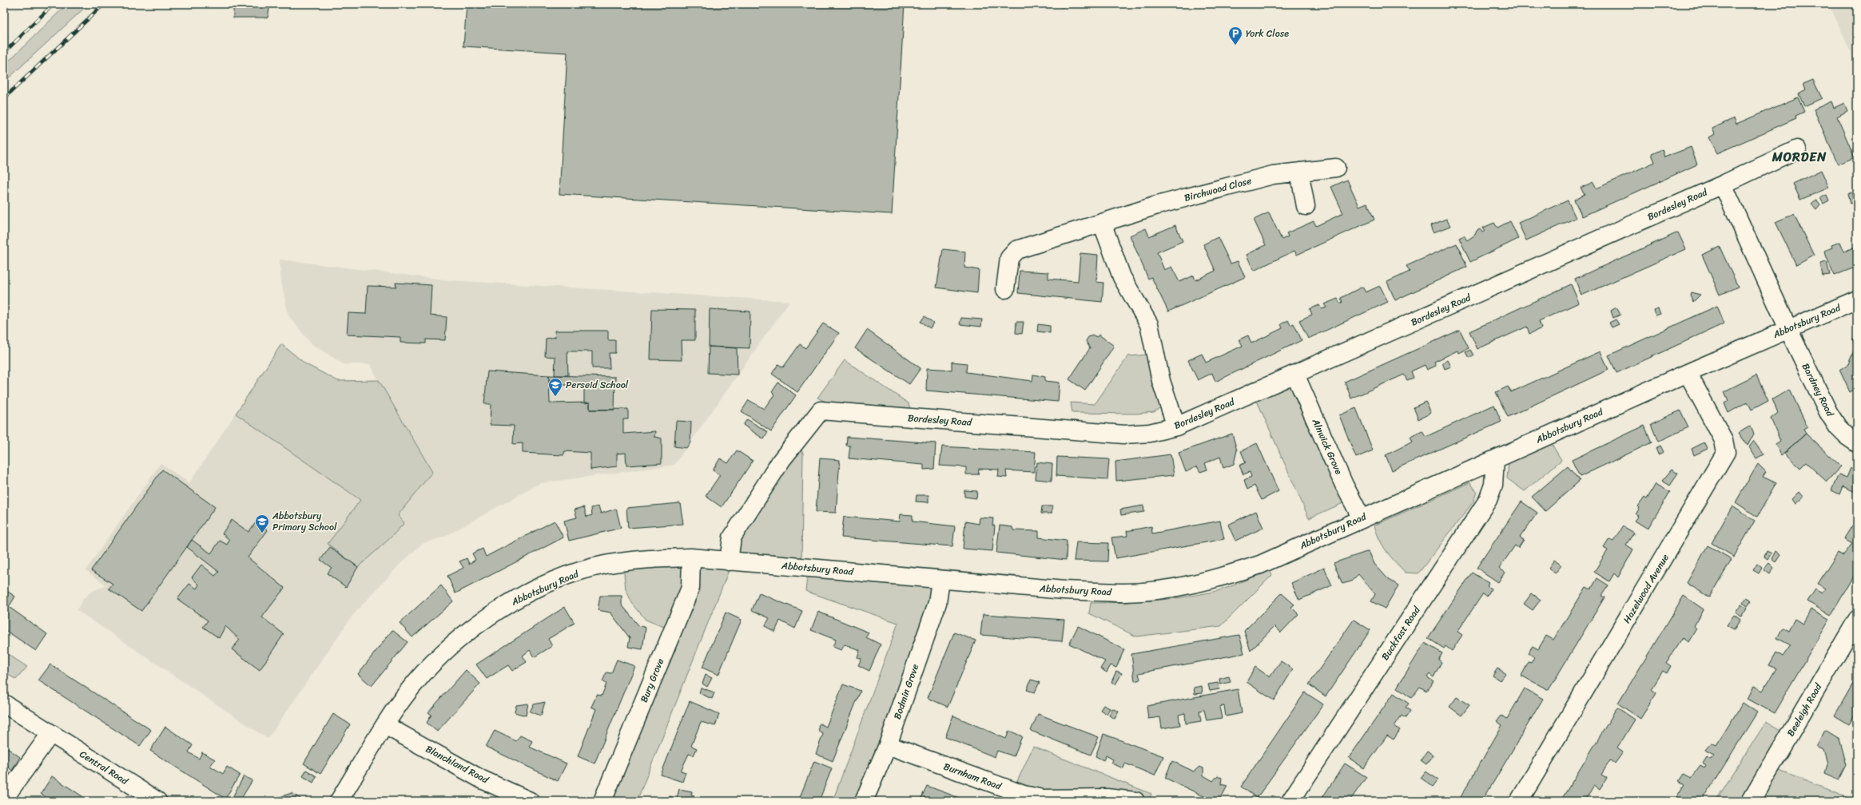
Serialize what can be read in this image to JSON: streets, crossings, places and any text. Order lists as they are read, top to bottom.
{
  "streets": {
    "street": [
      "Birchwood Close",
      "Bordesley Road",
      "Abbotsbury Road",
      "Bardney Road",
      "Alnwick Grove",
      "Hazelwood Avenue",
      "Buckfast Road",
      "Bury Grove",
      "Bodmin Grove",
      "Beeleigh Road",
      "Blanchland Road",
      "Central Road",
      "Burnham Road"
    ]
  },
  "crossings": [
    ["Bordesley Road", "Abbotsbury Road"],
    ["Bordesley Road", "Alnwick Grove"],
    ["Abbotsbury Road", "Bardney Road"],
    ["Abbotsbury Road", "Alnwick Grove"],
    ["Abbotsbury Road", "Hazelwood Avenue"],
    ["Abbotsbury Road", "Buckfast Road"],
    ["Abbotsbury Road", "Bury Grove"],
    ["Abbotsbury Road", "Bodmin Grove"],
    ["Abbotsbury Road", "Blanchland Road"],
    ["Bodmin Grove", "Burnham Road"]
  ],
  "districts": ["MORDEN"],
  "places": {
    "parking": ["York Close"],
    "school or university": ["Perseid School", "Abbotsbury Primary School"]
  }
}
